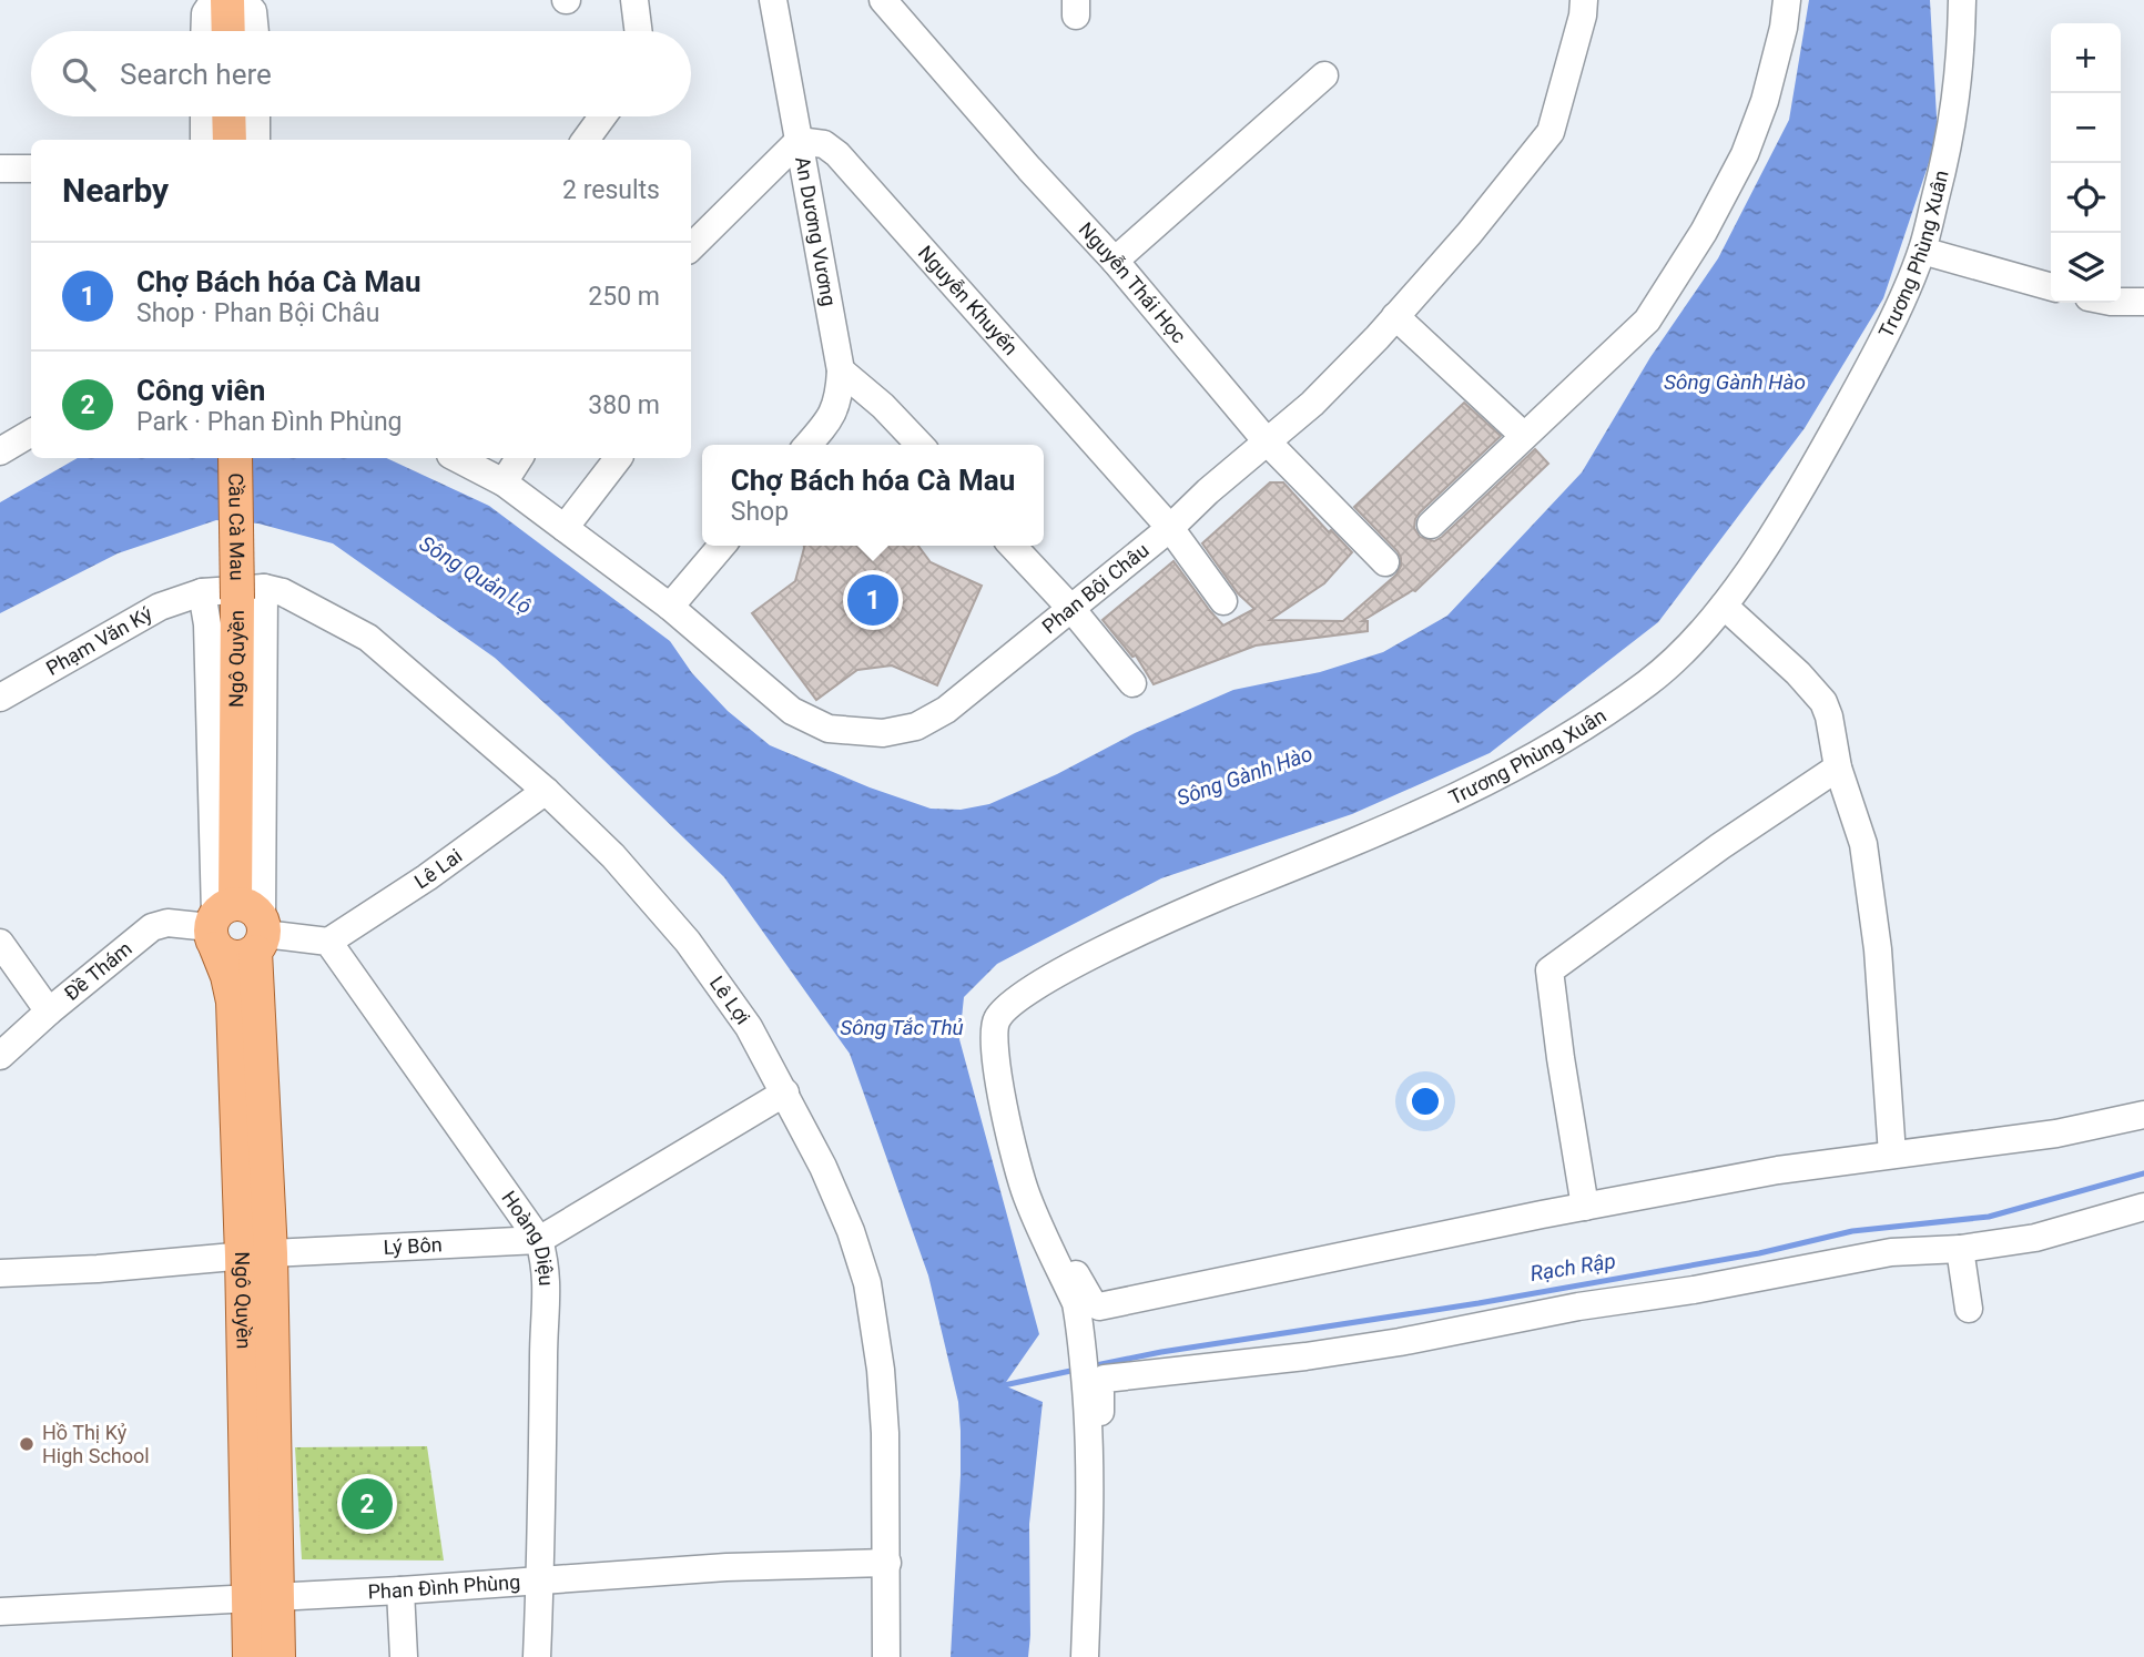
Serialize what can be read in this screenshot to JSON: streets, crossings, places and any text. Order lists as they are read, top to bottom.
{
  "streets": {
    "main road": ["Cầu Cà Mau", "Ngô Quyền"],
    "street": [
      "An Dương Vương",
      "Trương Phùng Xuân",
      "Nguyễn Thái Học",
      "Nguyễn Khuyến",
      "Phan Bội Châu",
      "Phạm Văn Ký",
      "Lê Lai",
      "Đề Thám",
      "Lê Lợi",
      "Hoàng Diệu",
      "Lý Bôn",
      "Phan Đình Phùng"
    ]
  },
  "crossings": [
    ["An Dương Vương", "Nguyễn Khuyến"],
    ["Nguyễn Thái Học", "Phan Bội Châu"],
    ["Nguyễn Khuyến", "Phan Bội Châu"],
    ["Cầu Cà Mau", "Ngô Quyền"],
    ["Cầu Cà Mau", "Lê Lợi"],
    ["Phạm Văn Ký", "Lê Lợi"],
    ["Ngô Quyền", "Đề Thám"],
    ["Ngô Quyền", "Lê Lợi"],
    ["Ngô Quyền", "Lý Bôn"],
    ["Ngô Quyền", "Phan Đình Phùng"],
    ["Lê Lai", "Lê Lợi"],
    ["Lê Lai", "Hoàng Diệu"],
    ["Lê Lợi", "Lý Bôn"],
    ["Lê Lợi", "Phan Đình Phùng"],
    ["Hoàng Diệu", "Lý Bôn"],
    ["Hoàng Diệu", "Phan Đình Phùng"]
  ],
  "water": [
    "Sông Gành Hào",
    "Sông Quản Lộ",
    "Sông Tắc Thủ",
    "Rạch Rập"
  ],
  "places": ["Hồ Thị Kỷ High School"],
  "page": {
    "map_buttons": ["+", "−"],
    "search": "Search here",
    "heading": ["Nearby", "2 results"],
    "list": [
      {
        "mark": "1",
        "name": "Chợ Bách hóa Cà Mau",
        "note": "Shop · Phan Bội Châu",
        "value": "250 m"
      },
      {
        "mark": "2",
        "name": "Công viên",
        "note": "Park · Phan Đình Phùng",
        "value": "380 m"
      }
    ],
    "popup": ["Chợ Bách hóa Cà Mau", "Shop"],
    "pins": ["1", "2"]
  }
}
